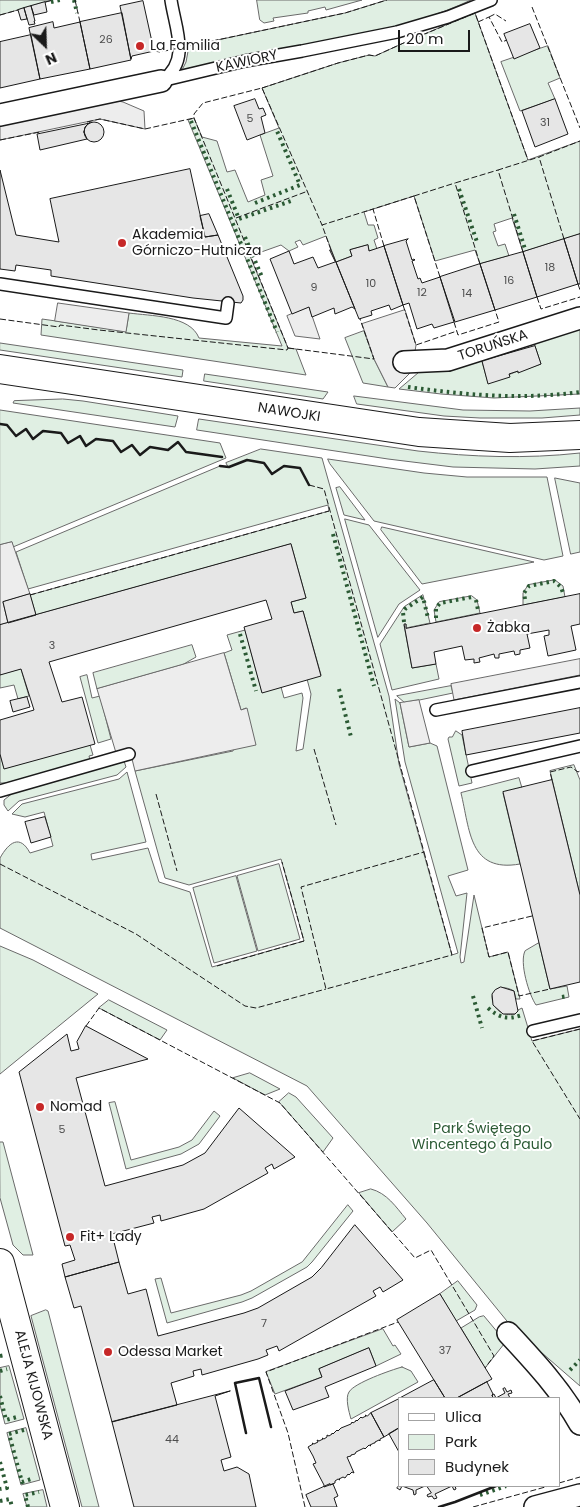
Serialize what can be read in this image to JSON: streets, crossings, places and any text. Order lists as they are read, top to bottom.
{
  "streets": {
    "main road": ["NAWOJKI", "ALEJA KIJOWSKA"],
    "street": ["KAWIORY", "TORUŃSKA"]
  },
  "parks": ["Park Świętego Wincentego á Paulo"],
  "places": [
    "La Familia",
    "Akademia Górniczo-Hutnicza",
    "Żabka",
    "Nomad",
    "Fit+ Lady",
    "Odessa Market"
  ],
  "house_numbers": [
    "26",
    "5",
    "31",
    "18",
    "16",
    "10",
    "9",
    "12",
    "14",
    "3",
    "5",
    "7",
    "37",
    "44"
  ],
  "legend": ["Ulica", "Park", "Budynek"],
  "scale_bar": "20 m",
  "north": "bottom right"
}
